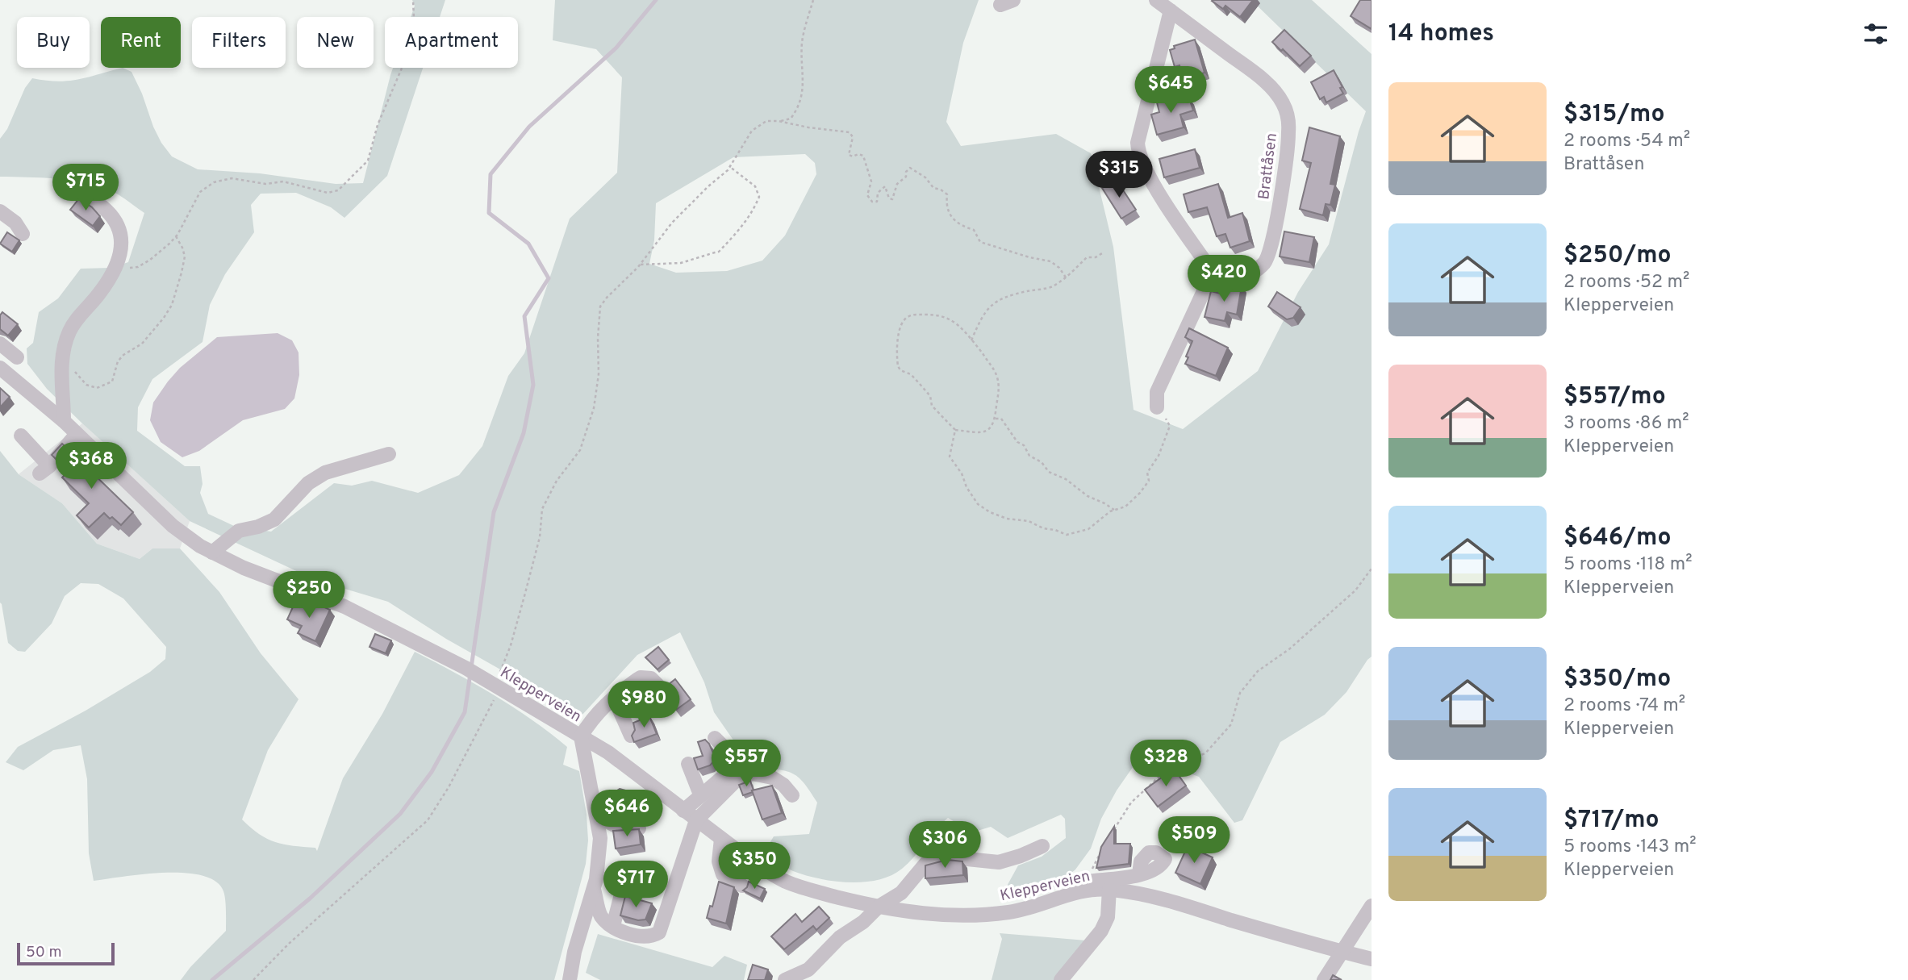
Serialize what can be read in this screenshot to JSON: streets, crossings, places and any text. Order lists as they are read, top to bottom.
{
  "streets": {
    "street": ["Brattåsen", "Klepperveien"]
  },
  "scale_bar": "50 m",
  "page": {
    "heading": "14 homes",
    "chip": [
      "Buy",
      "Rent",
      "Filters",
      "New",
      "Apartment"
    ],
    "price": [
      "$645",
      "$315",
      "$715",
      "$420",
      "$368",
      "$250",
      "$980",
      "$557",
      "$328",
      "$646",
      "$509",
      "$306",
      "$350",
      "$717"
    ],
    "list": [
      {
        "name": "$315/mo",
        "note": "2 rooms · 54 m² · Brattåsen"
      },
      {
        "name": "$250/mo",
        "note": "2 rooms · 52 m² · Klepperveien"
      },
      {
        "name": "$557/mo",
        "note": "3 rooms · 86 m² · Klepperveien"
      },
      {
        "name": "$646/mo",
        "note": "5 rooms · 118 m² · Klepperveien"
      },
      {
        "name": "$350/mo",
        "note": "2 rooms · 74 m² · Klepperveien"
      },
      {
        "name": "$717/mo",
        "note": "5 rooms · 143 m² · Klepperveien"
      }
    ],
    "scale": "50 m"
  }
}
